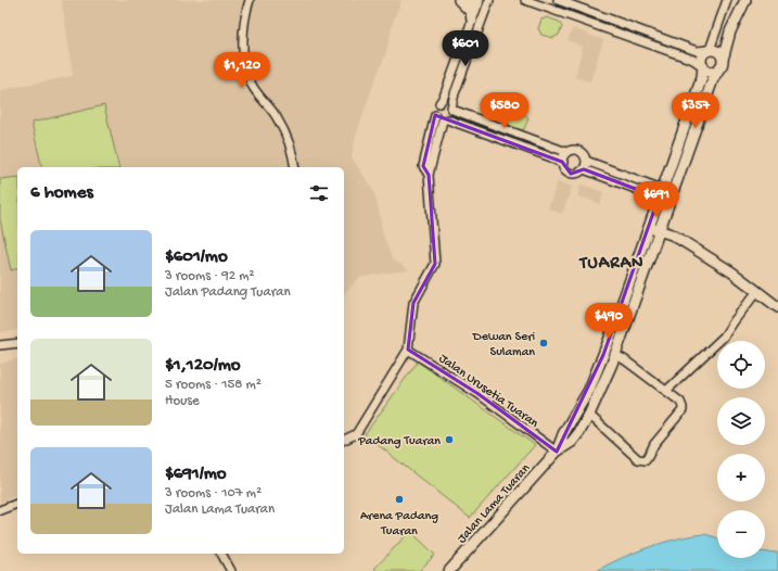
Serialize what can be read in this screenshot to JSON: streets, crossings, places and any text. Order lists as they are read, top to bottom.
{
  "streets": {
    "street": ["Jalan Urusetia Tuaran", "Jalan Lama Tuaran"]
  },
  "crossings": [
    ["Jalan Urusetia Tuaran", "Jalan Lama Tuaran"]
  ],
  "districts": ["TUARAN"],
  "places": ["Dewan Seri Sulaman", "Padang Tuaran", "Arena Padang Tuaran"],
  "page": {
    "price": [
      "$601",
      "$1,120",
      "$580",
      "$357",
      "$691",
      "$490"
    ],
    "heading": "6 homes",
    "list": [
      {
        "name": "$601/mo",
        "note": "3 rooms · 92 m² · Jalan Padang Tuaran"
      },
      {
        "name": "$1,120/mo",
        "note": "5 rooms · 158 m² · House"
      },
      {
        "name": "$691/mo",
        "note": "3 rooms · 107 m² · Jalan Lama Tuaran"
      }
    ],
    "map_buttons": ["+", "−"]
  }
}
